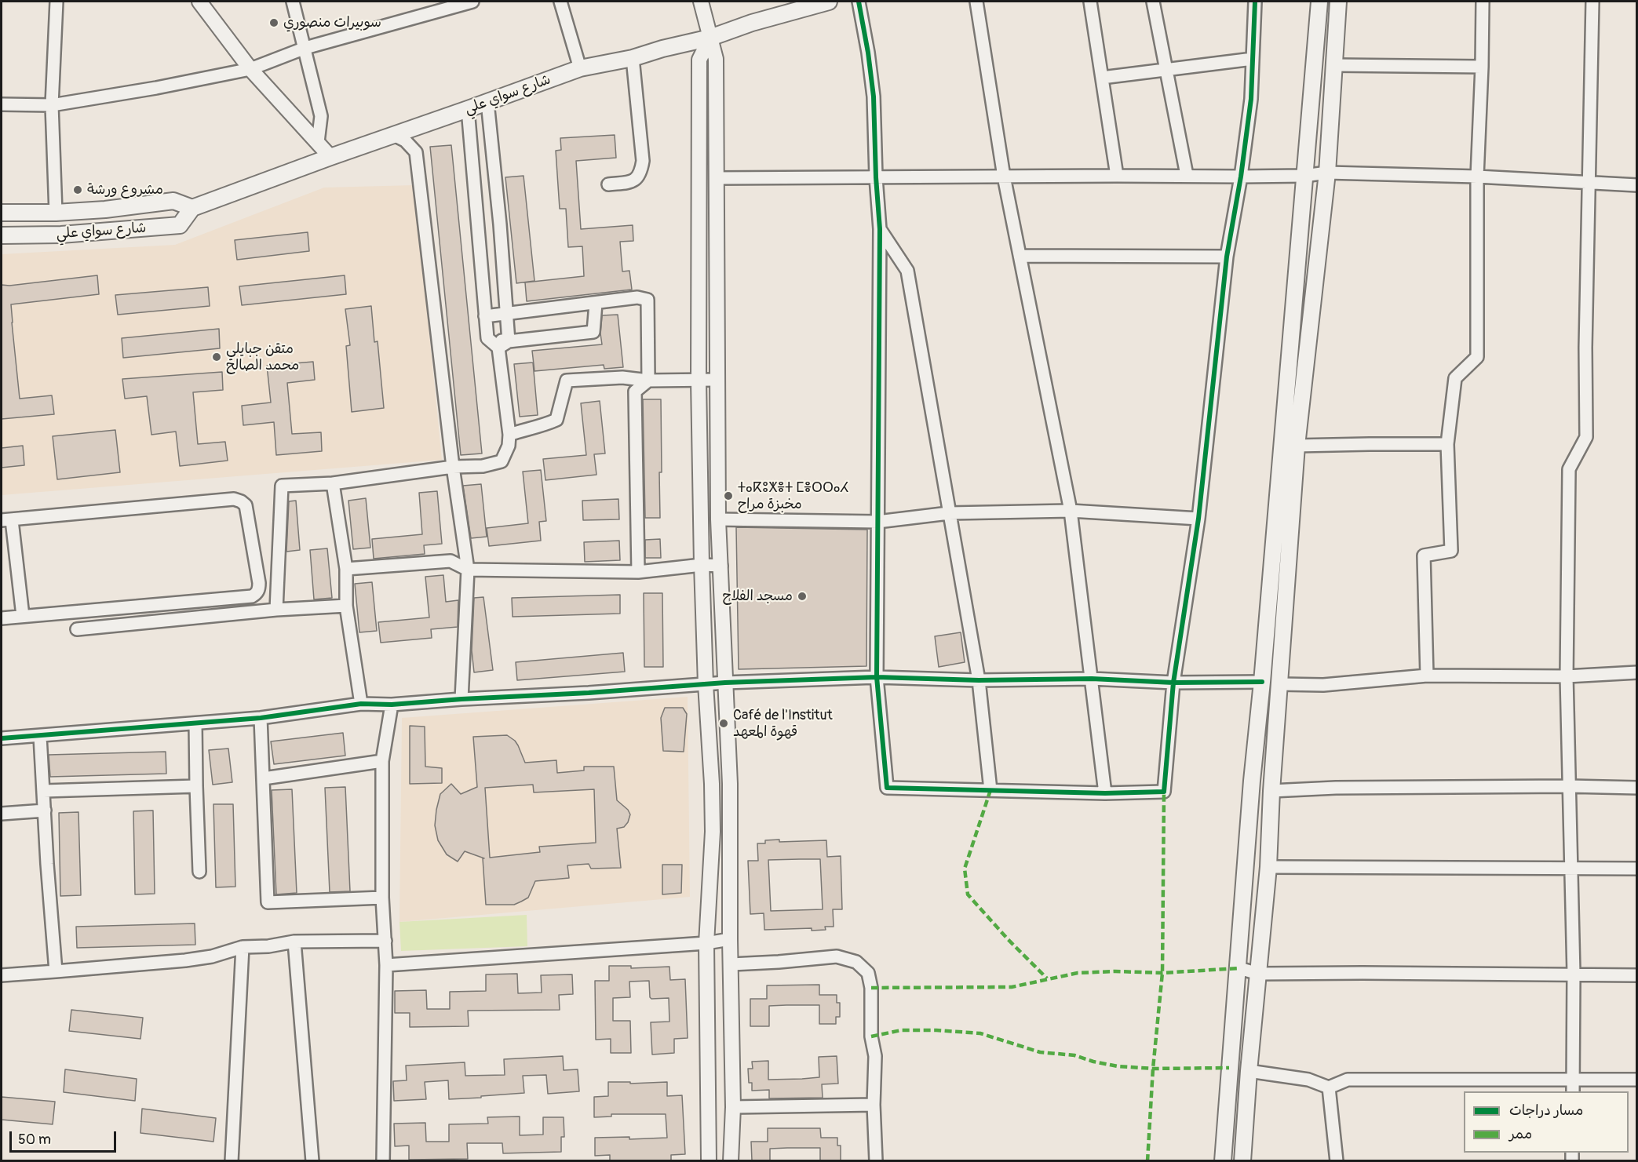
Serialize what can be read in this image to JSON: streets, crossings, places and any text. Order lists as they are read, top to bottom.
{
  "streets": {
    "main road": ["شارع سواي علي"]
  },
  "places": [
    "سوبيرات منصوري",
    "مشروع ورشة",
    "متقن جبايلي محمد الصالح",
    "ⵜⴰⴽⵓⵅⴻⵜ ⵎⴻⵔⵔⴰⵃ مخبزة مراح",
    "مسجد الفلاح",
    "Café de l'Institut قهوة المعهد"
  ],
  "legend": ["مسار دراجات", "ممر"],
  "scale_bar": "50 m"
}
